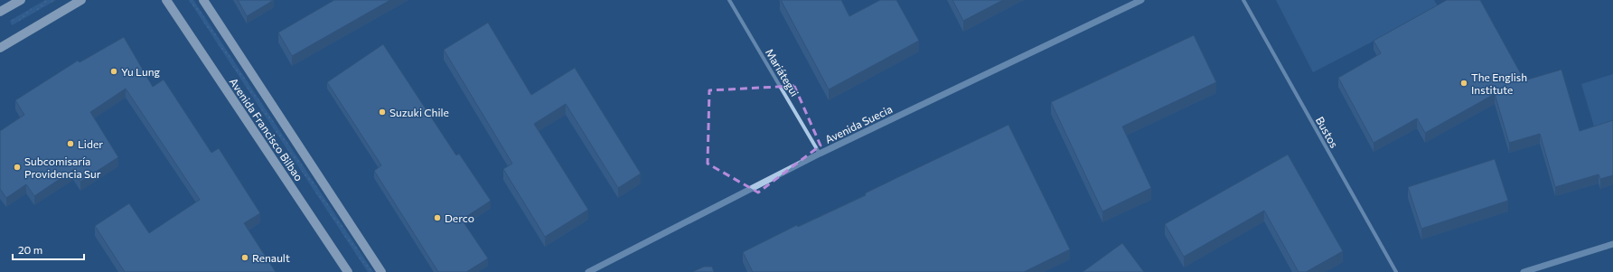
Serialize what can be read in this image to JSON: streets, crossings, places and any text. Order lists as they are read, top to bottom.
{
  "streets": {
    "main road": ["Avenida Francisco Bilbao"],
    "street": ["Mariátegui", "Avenida Suecia", "Bustos"]
  },
  "crossings": [
    ["Mariátegui", "Avenida Suecia"]
  ],
  "places": [
    "Yu Lung",
    "The English Institute",
    "Suzuki Chile",
    "Lider",
    "Subcomisaría Providencia Sur",
    "Derco",
    "Renault"
  ],
  "scale_bar": "20 m"
}
